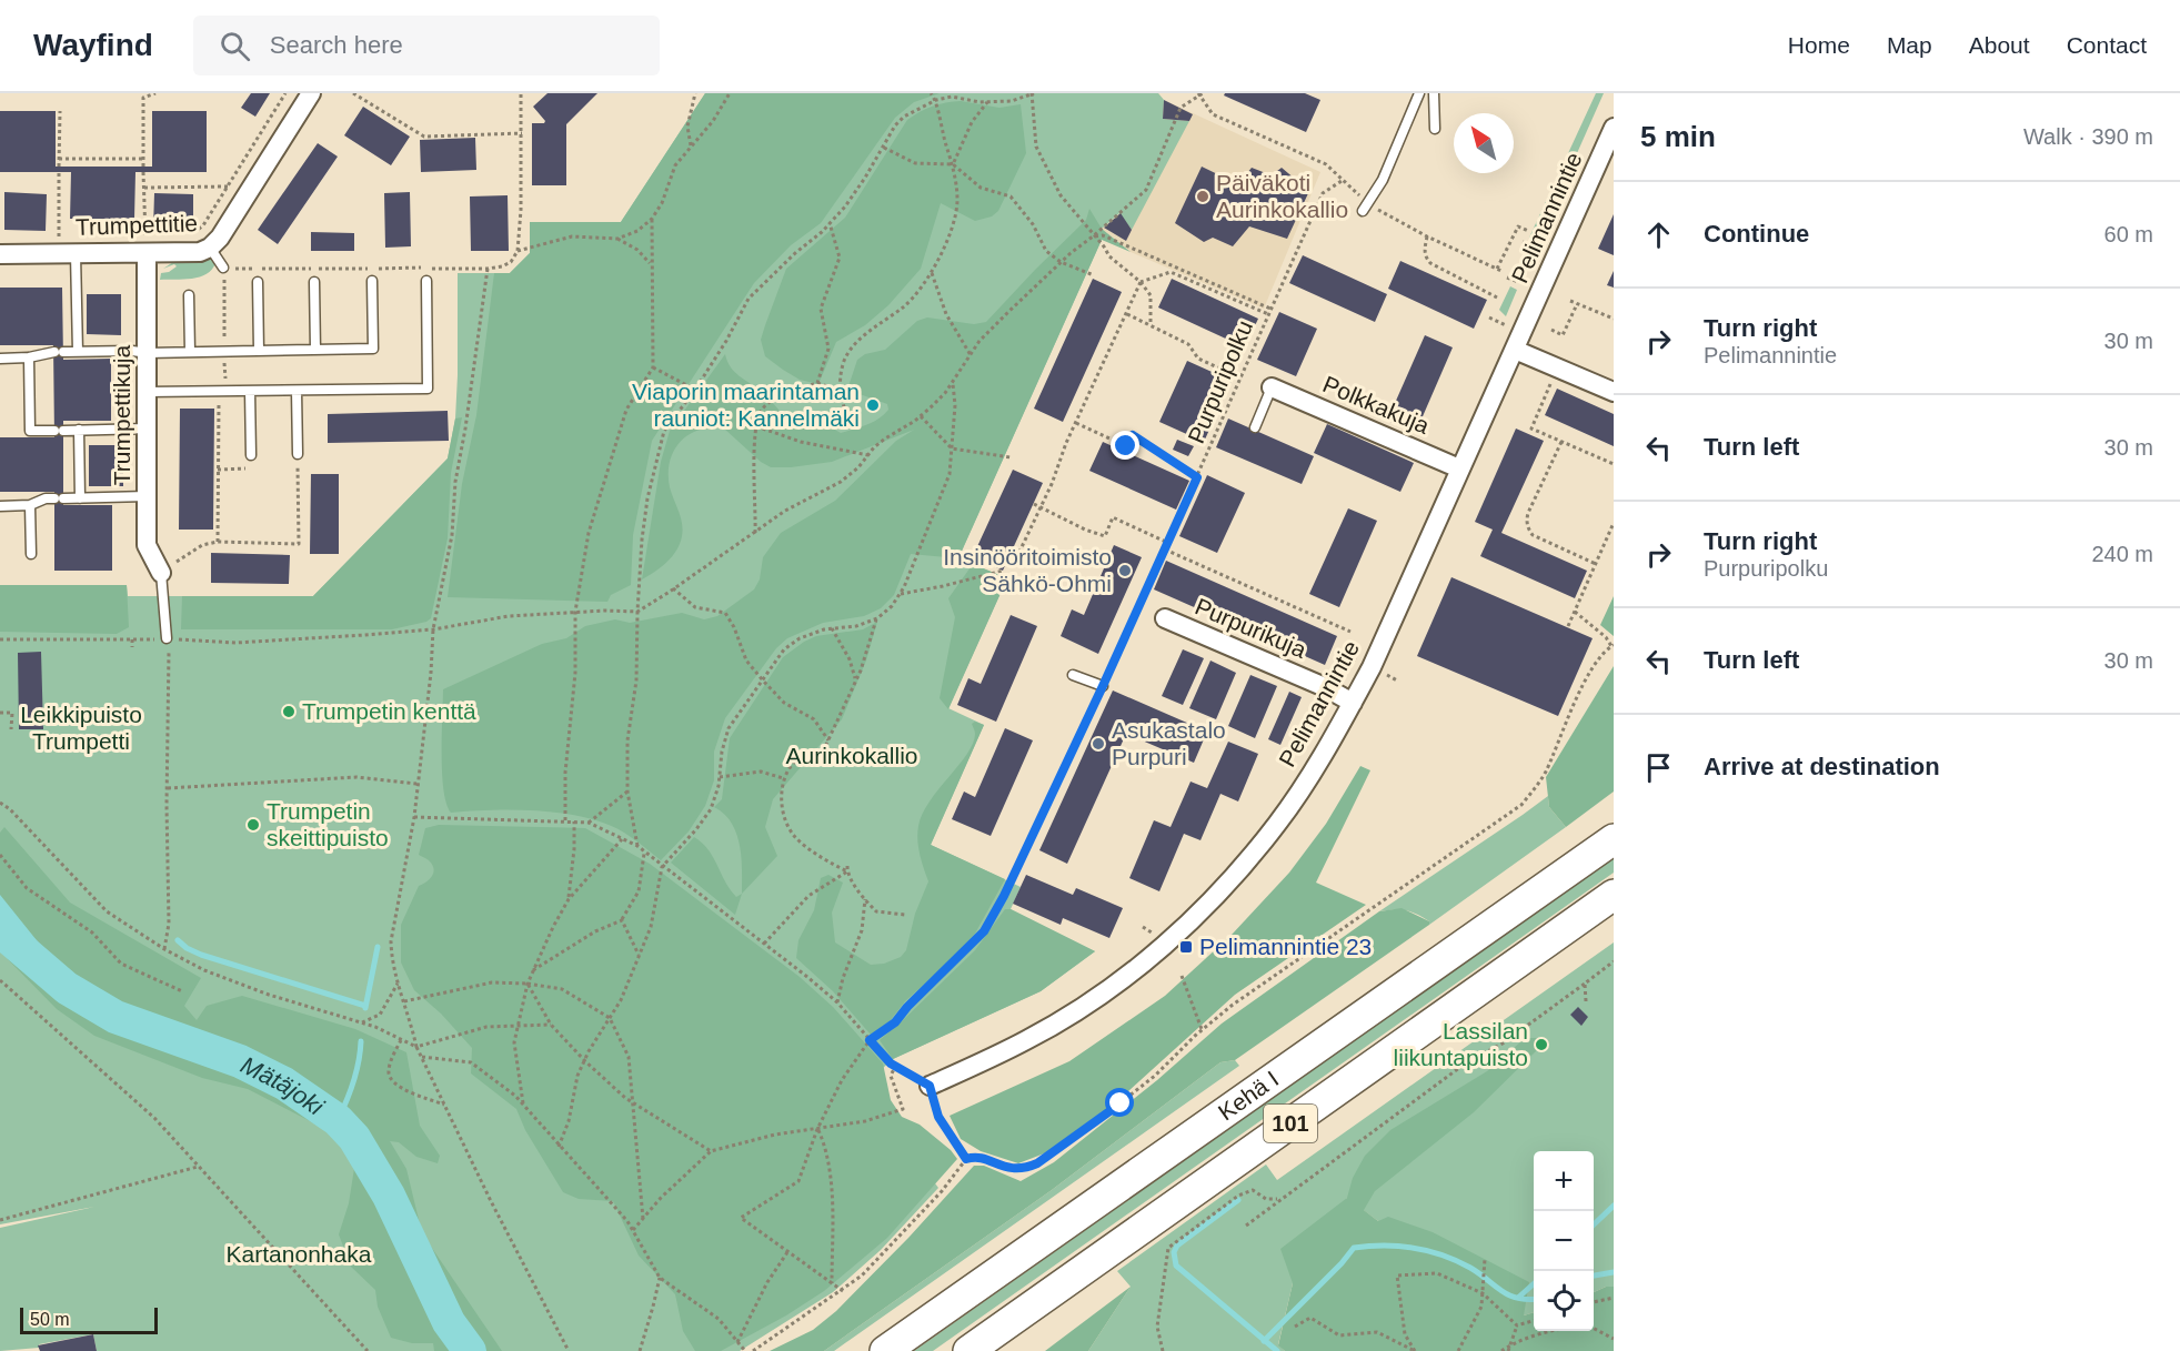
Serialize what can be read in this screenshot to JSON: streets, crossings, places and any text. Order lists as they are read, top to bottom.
{
  "streets": {
    "highway": ["Kehä I", "101"],
    "street": [
      "Pelimannintie",
      "Trumpettitie",
      "Polkkakuja",
      "Trumpettikuja",
      "Purpurikuja"
    ],
    "path": ["Purpuripolku"]
  },
  "crossings": [
    ["Pelimannintie", "Polkkakuja"],
    ["Pelimannintie", "Purpurikuja"],
    ["Trumpettitie", "Trumpettikuja"]
  ],
  "water": ["Mätäjoki"],
  "parks": ["Leikkipuisto Trumpetti", "Aurinkokallio", "Kartanonhaka"],
  "places": {
    "other": [
      "Päiväkoti Aurinkokallio",
      "Viaporin maarintaman rauniot: Kannelmäki",
      "Insinööritoimisto Sähkö-Ohmi",
      "Trumpetin kenttä",
      "Asukastalo Purpuri",
      "Trumpetin skeittipuisto",
      "Lassilan liikuntapuisto"
    ],
    "transit": ["Pelimannintie 23"]
  },
  "scale_bar": "50 m",
  "north": "top left",
  "page": {
    "header": "Wayfind",
    "search": "Search here",
    "nav": [
      "Home",
      "Map",
      "About",
      "Contact"
    ],
    "heading": ["5 min", "Walk · 390 m"],
    "list": [
      ["Continue", "60 m"],
      ["Turn right", "Pelimannintie", "30 m"],
      ["Turn left", "30 m"],
      ["Turn right", "Purpuripolku", "240 m"],
      ["Turn left", "30 m"],
      "Arrive at destination"
    ],
    "map_buttons": ["+", "−"],
    "scale": "50 m"
  }
}
